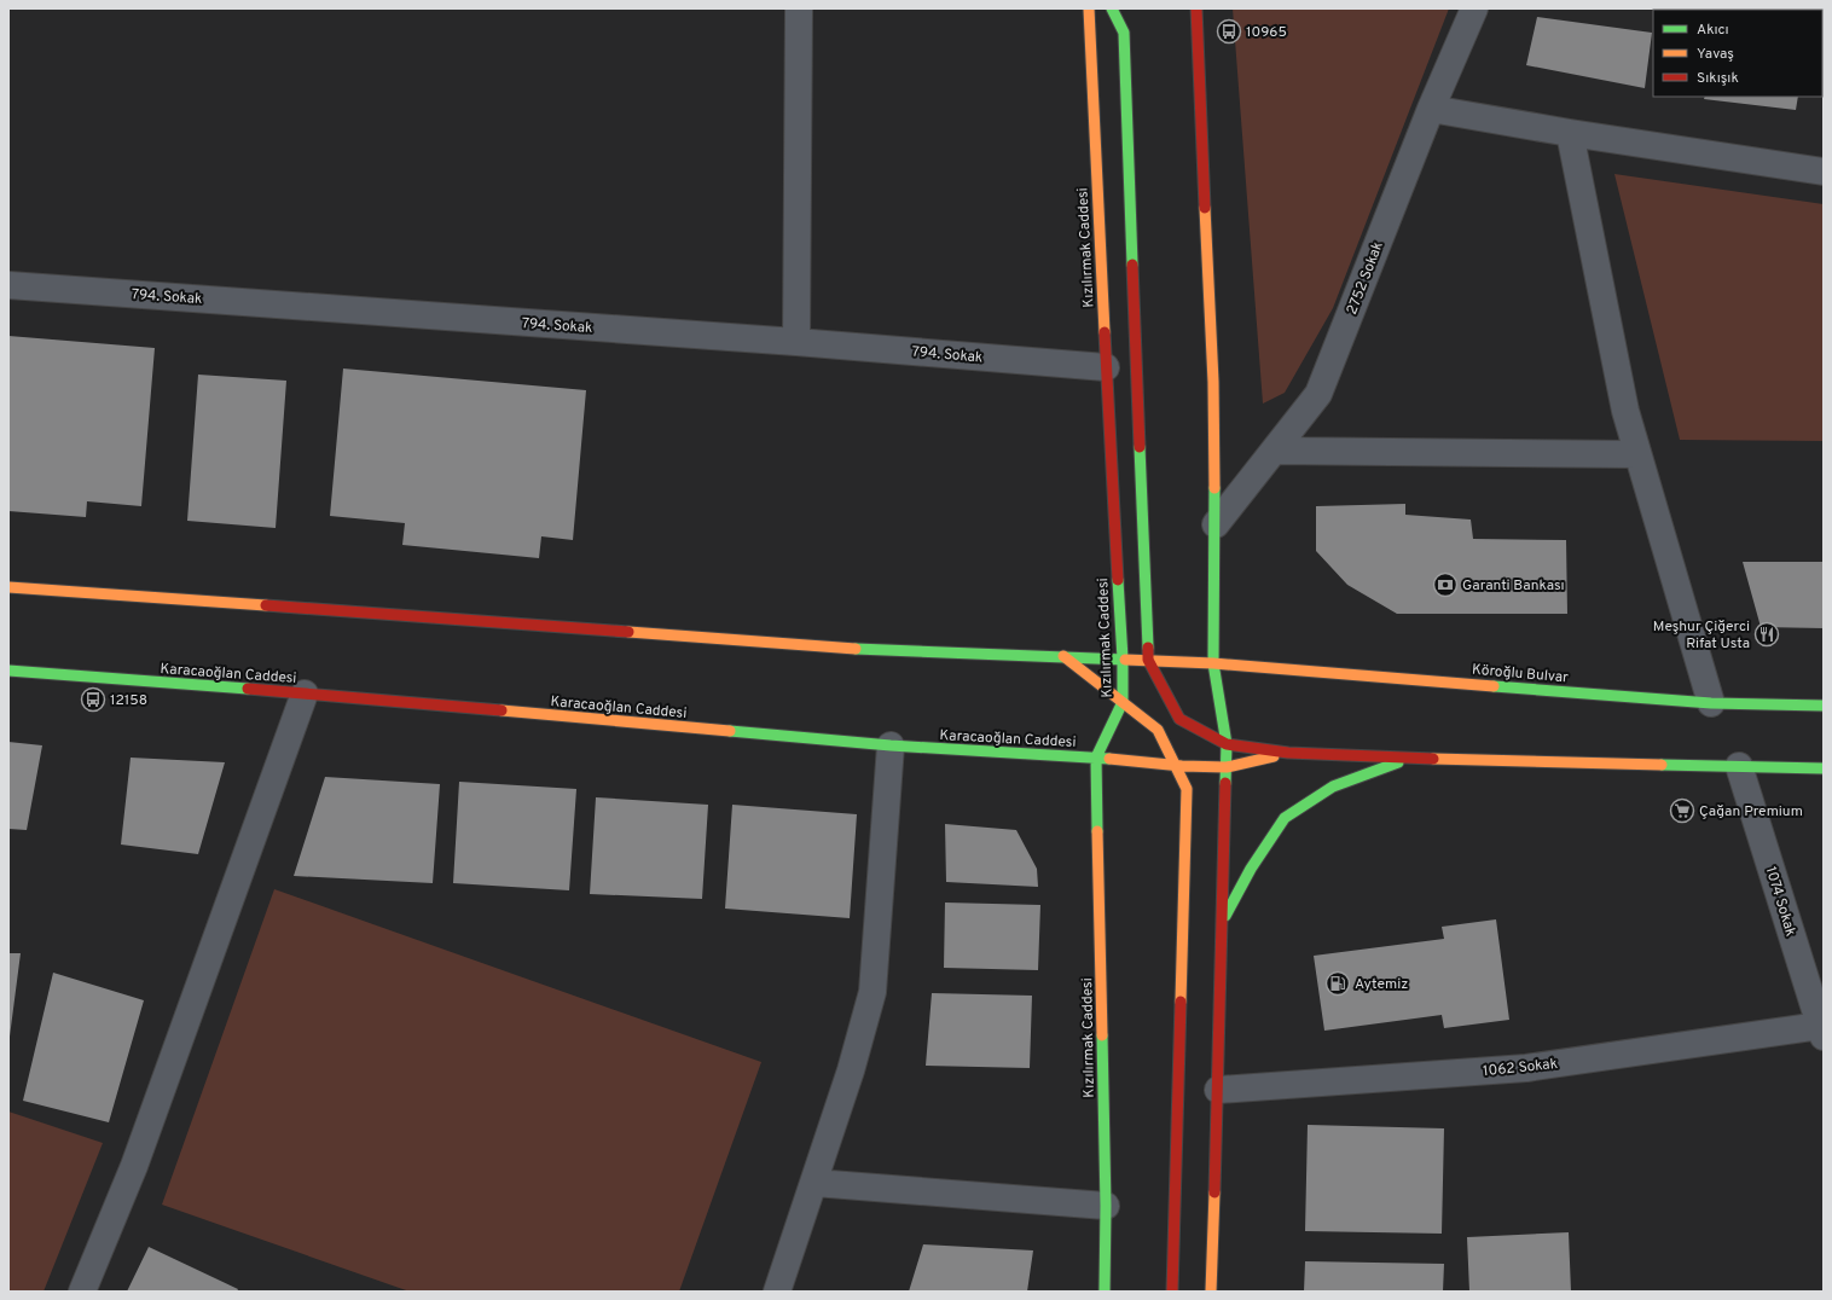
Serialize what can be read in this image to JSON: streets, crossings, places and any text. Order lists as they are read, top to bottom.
{
  "streets": {
    "main road": ["Kızılırmak Caddesi", "Karacaoğlan Caddesi", "Köroğlu Bulvar"],
    "street": [
      "2752 Sokak",
      "794. Sokak",
      "1074 Sokak",
      "1062 Sokak"
    ]
  },
  "crossings": [
    ["Kızılırmak Caddesi", "794. Sokak"],
    ["Kızılırmak Caddesi", "Karacaoğlan Caddesi"],
    ["1074 Sokak", "1062 Sokak"]
  ],
  "places": {
    "bus stop": ["10965", "12158"],
    "bank": ["Garanti Bankası"],
    "restaurant": ["Meşhur Çiğerci Rifat Usta"],
    "supermarket": ["Çağan Premium"],
    "fuel station": ["Aytemiz"]
  },
  "legend": ["Akıcı", "Yavaş", "Sıkışık"]
}
